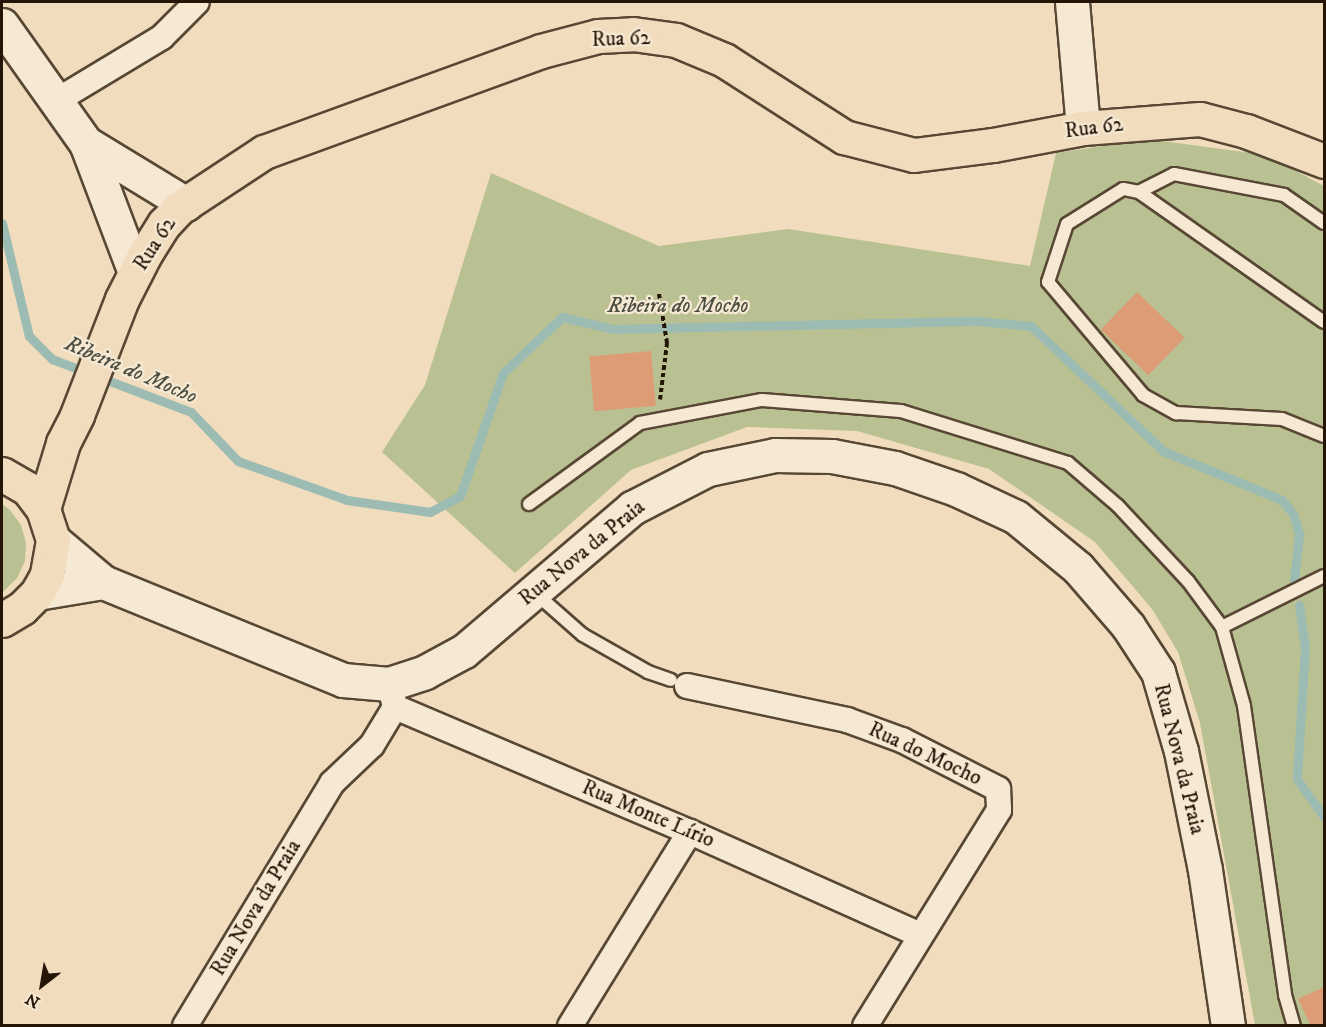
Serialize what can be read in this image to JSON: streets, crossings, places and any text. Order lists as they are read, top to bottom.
{
  "streets": {
    "main road": ["Rua 62"],
    "street": ["Rua Nova da Praia", "Rua do Mocho", "Rua Monte Lírio"]
  },
  "crossings": [
    ["Rua 62", "Rua Nova da Praia"],
    ["Rua Nova da Praia", "Rua Monte Lírio"],
    ["Rua do Mocho", "Rua Monte Lírio"]
  ],
  "water": ["Ribeira do Mocho"],
  "north": "bottom left"
}
